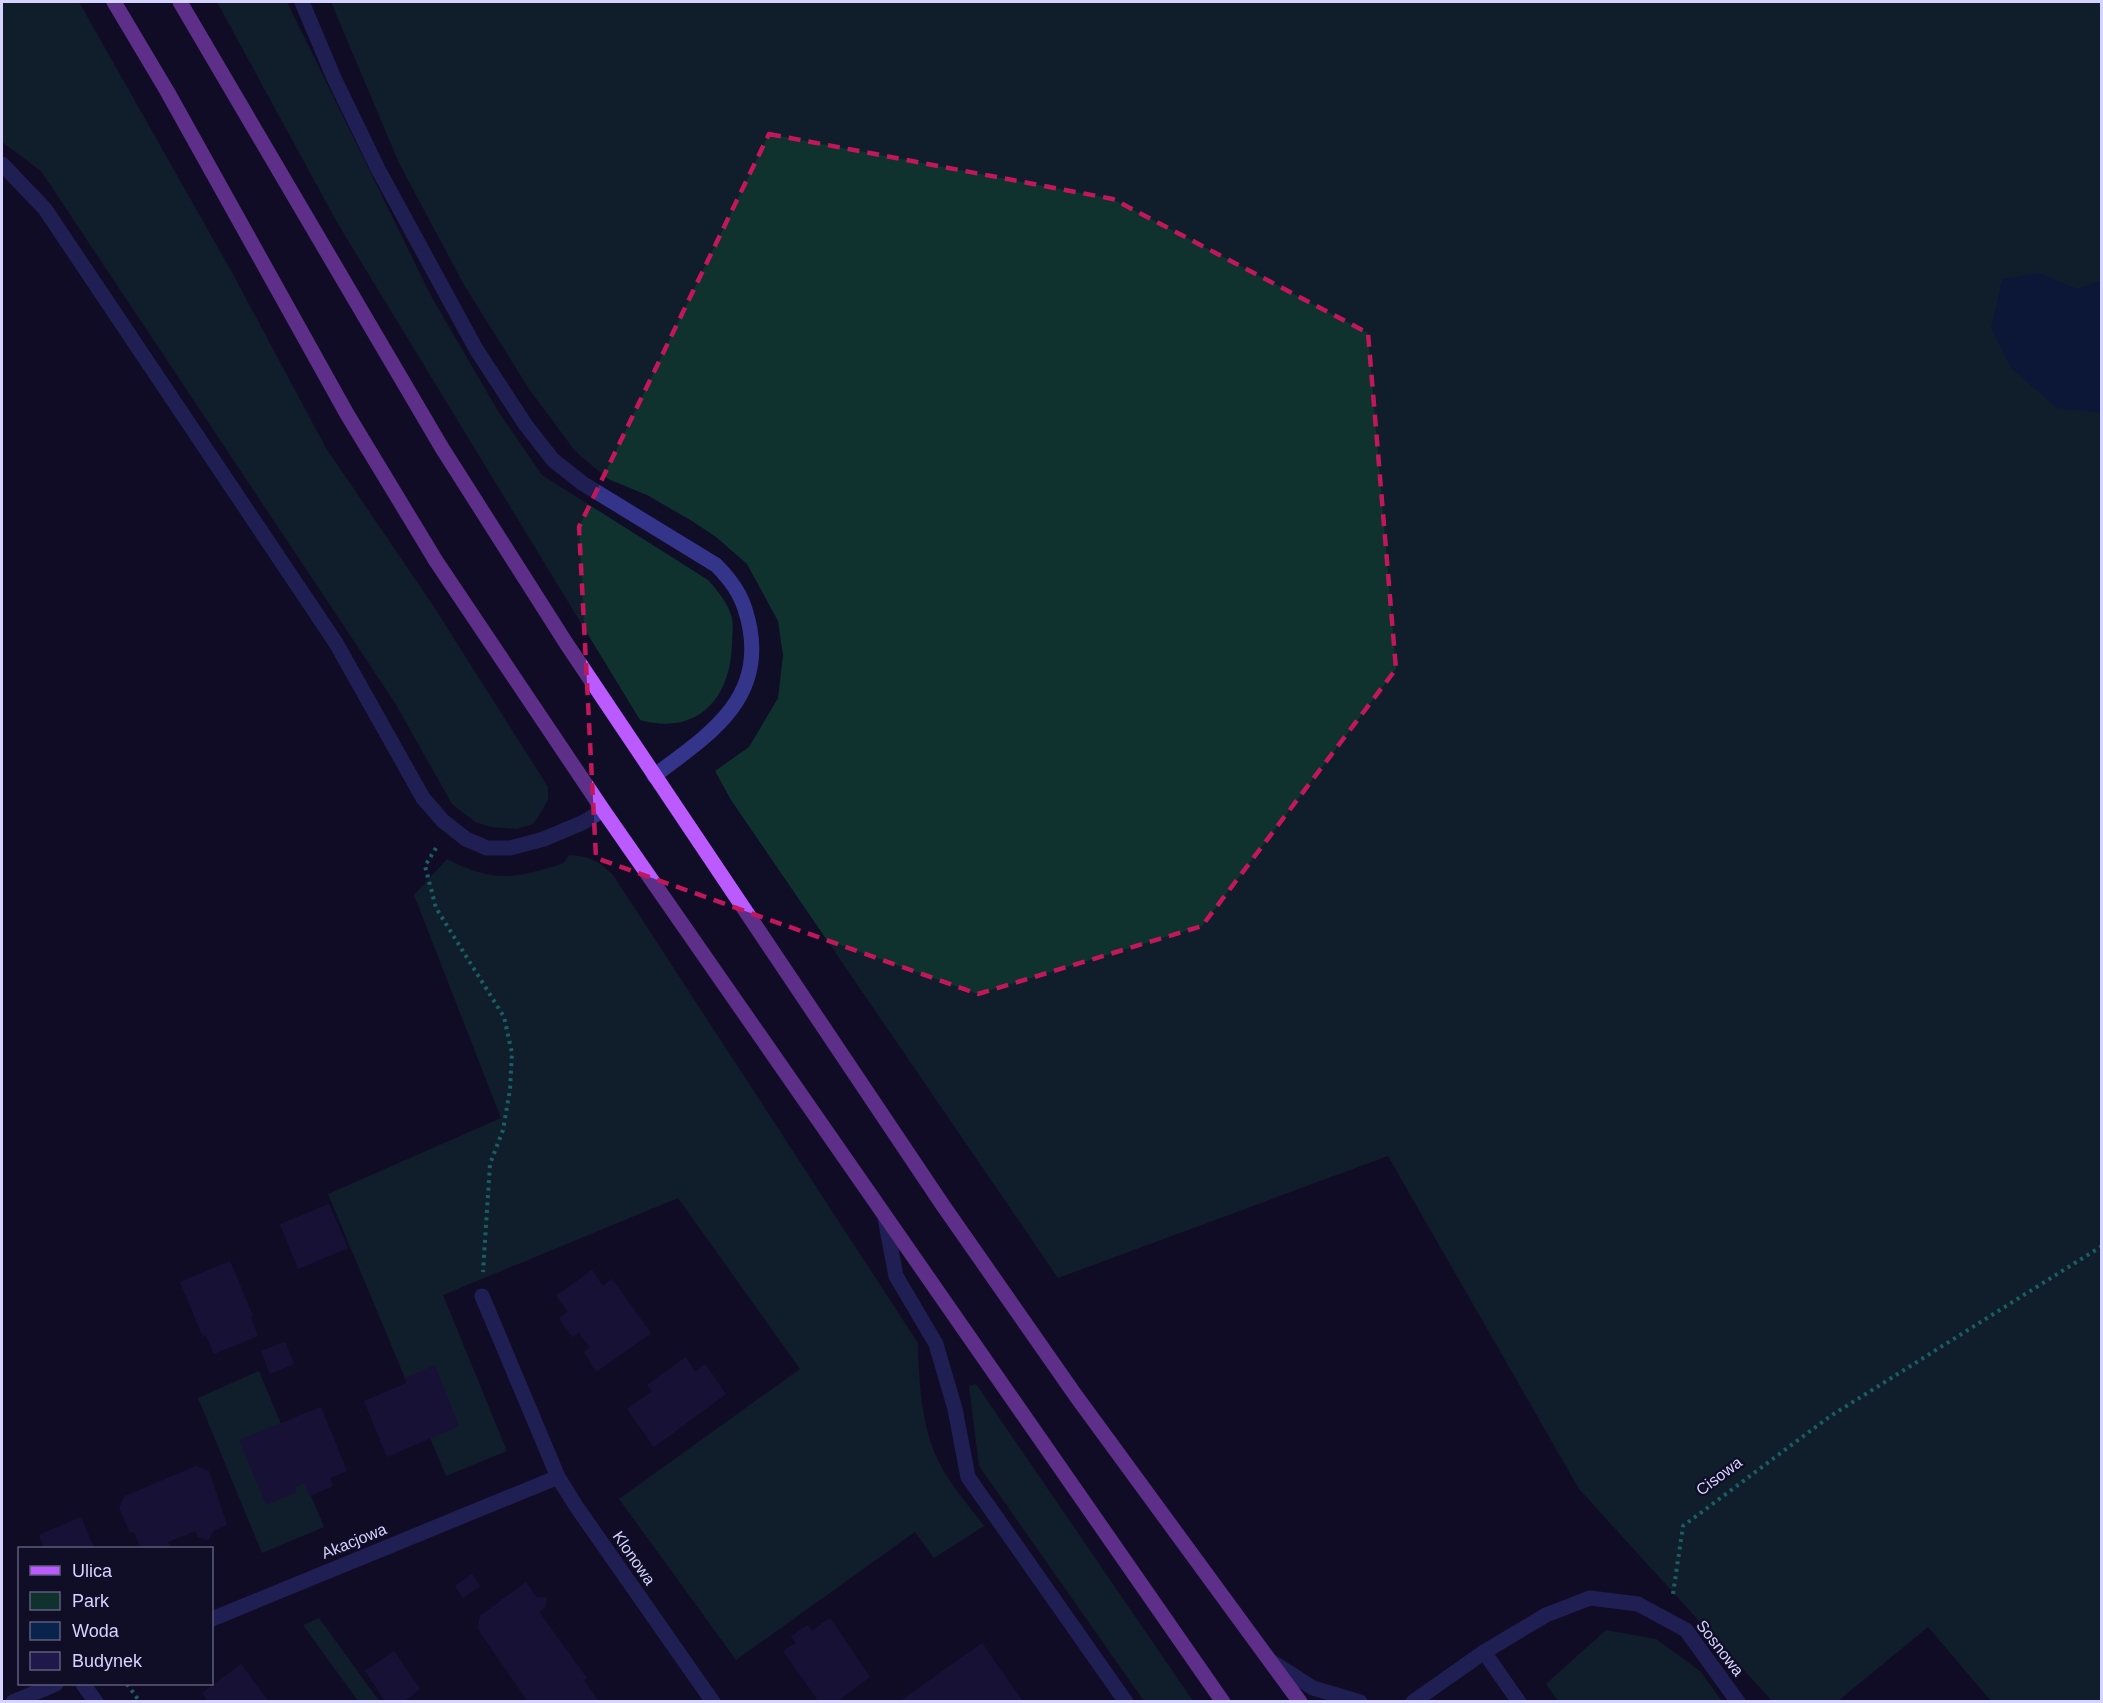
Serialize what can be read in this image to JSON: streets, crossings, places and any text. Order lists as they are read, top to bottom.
{
  "streets": {
    "street": ["Akacjowa", "Klonowa", "Sosnowa"],
    "path": ["Cisowa"]
  },
  "crossings": [
    ["Cisowa", "Sosnowa"],
    ["Akacjowa", "Klonowa"]
  ],
  "legend": [
    "Ulica",
    "Park",
    "Woda",
    "Budynek"
  ]
}
